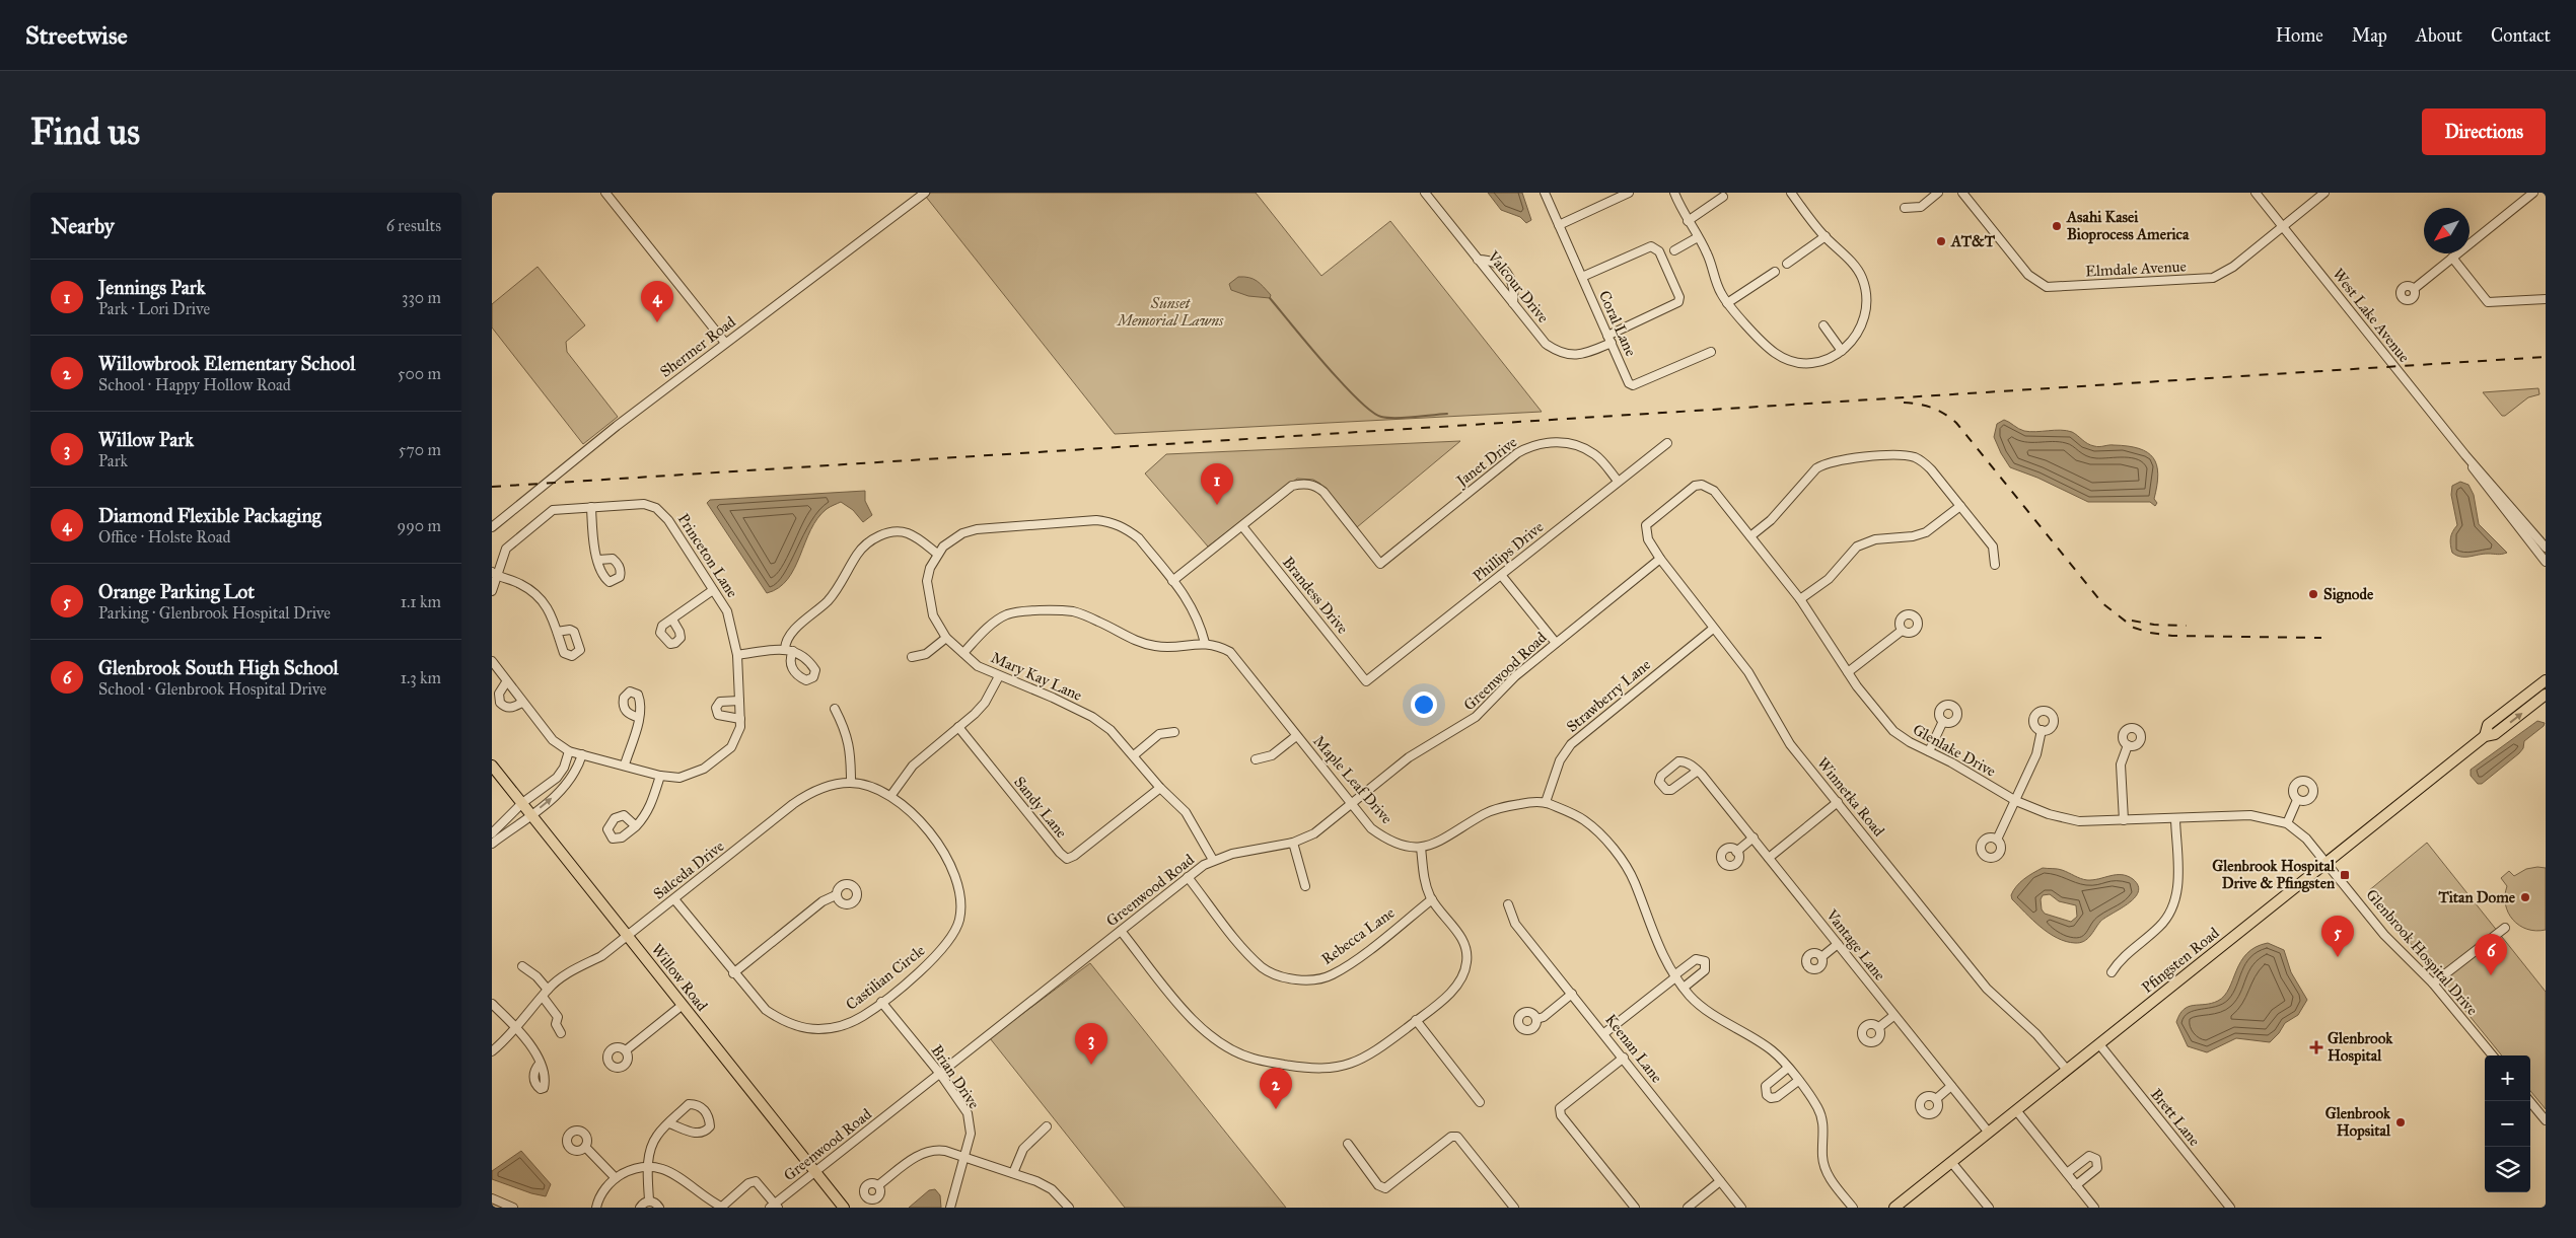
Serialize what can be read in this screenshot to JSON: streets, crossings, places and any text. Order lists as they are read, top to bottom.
{
  "streets": {
    "main road": ["Pfingsten Road", "Willow Road"],
    "street": [
      "Elmdale Avenue",
      "Valcour Drive",
      "West Lake Avenue",
      "Coral Lane",
      "Shermer Road",
      "Janet Drive",
      "Phillips Drive",
      "Princeton Lane",
      "Brandess Drive",
      "Greenwood Road",
      "Mary Kay Lane",
      "Strawberry Lane",
      "Glenlake Drive",
      "Maple Leaf Drive",
      "Winnetka Road",
      "Sandy Lane",
      "Salceda Drive",
      "Rebecca Lane",
      "Vantage Lane",
      "Glenbrook Hospital Drive",
      "Castilian Circle",
      "Keenan Lane",
      "Brian Drive",
      "Brett Lane"
    ]
  },
  "crossings": [
    ["Elmdale Avenue", "West Lake Avenue"],
    ["Valcour Drive", "Coral Lane"],
    ["Janet Drive", "Phillips Drive"],
    ["Janet Drive", "Brandess Drive"],
    ["Phillips Drive", "Brandess Drive"],
    ["Greenwood Road", "Mary Kay Lane"],
    ["Greenwood Road", "Maple Leaf Drive"],
    ["Greenwood Road", "Winnetka Road"],
    ["Greenwood Road", "Rebecca Lane"],
    ["Greenwood Road", "Willow Road"],
    ["Greenwood Road", "Brian Drive"],
    ["Mary Kay Lane", "Maple Leaf Drive"],
    ["Mary Kay Lane", "Sandy Lane"],
    ["Strawberry Lane", "Maple Leaf Drive"],
    ["Strawberry Lane", "Winnetka Road"],
    ["Glenlake Drive", "Winnetka Road"],
    ["Glenlake Drive", "Glenbrook Hospital Drive"],
    ["Glenlake Drive", "Pfingsten Road"],
    ["Winnetka Road", "Pfingsten Road"],
    ["Salceda Drive", "Willow Road"],
    ["Salceda Drive", "Castilian Circle"],
    ["Vantage Lane", "Pfingsten Road"],
    ["Glenbrook Hospital Drive", "Pfingsten Road"],
    ["Pfingsten Road", "Brett Lane"],
    ["Castilian Circle", "Brian Drive"]
  ],
  "parks": ["Sunset Memorial Lawns"],
  "places": {
    "other": [
      "Asahi Kasei Bioprocess America",
      "AT&T",
      "Signode",
      "Titan Dome",
      "Glenbrook Hopsital"
    ],
    "transit": ["Glenbrook Hospital Drive & Pfingsten"],
    "health": ["Glenbrook Hospital"]
  },
  "north": "bottom left",
  "page": {
    "header": "Streetwise",
    "nav": [
      "Home",
      "Map",
      "About",
      "Contact"
    ],
    "buttons": "Directions",
    "title": "Find us",
    "heading": ["Nearby", "6 results"],
    "list": [
      {
        "mark": "1",
        "name": "Jennings Park",
        "note": "Park · Lori Drive",
        "value": "330 m"
      },
      {
        "mark": "2",
        "name": "Willowbrook Elementary School",
        "note": "School · Happy Hollow Road",
        "value": "500 m"
      },
      {
        "mark": "3",
        "name": "Willow Park",
        "note": "Park",
        "value": "570 m"
      },
      {
        "mark": "4",
        "name": "Diamond Flexible Packaging",
        "note": "Office · Holste Road",
        "value": "990 m"
      },
      {
        "mark": "5",
        "name": "Orange Parking Lot",
        "note": "Parking · Glenbrook Hospital Drive",
        "value": "1.1 km"
      },
      {
        "mark": "6",
        "name": "Glenbrook South High School",
        "note": "School · Glenbrook Hospital Drive",
        "value": "1.3 km"
      }
    ],
    "pins": [
      "4",
      "1",
      "5",
      "6",
      "3",
      "2"
    ],
    "map_buttons": ["+", "−"]
  }
}
